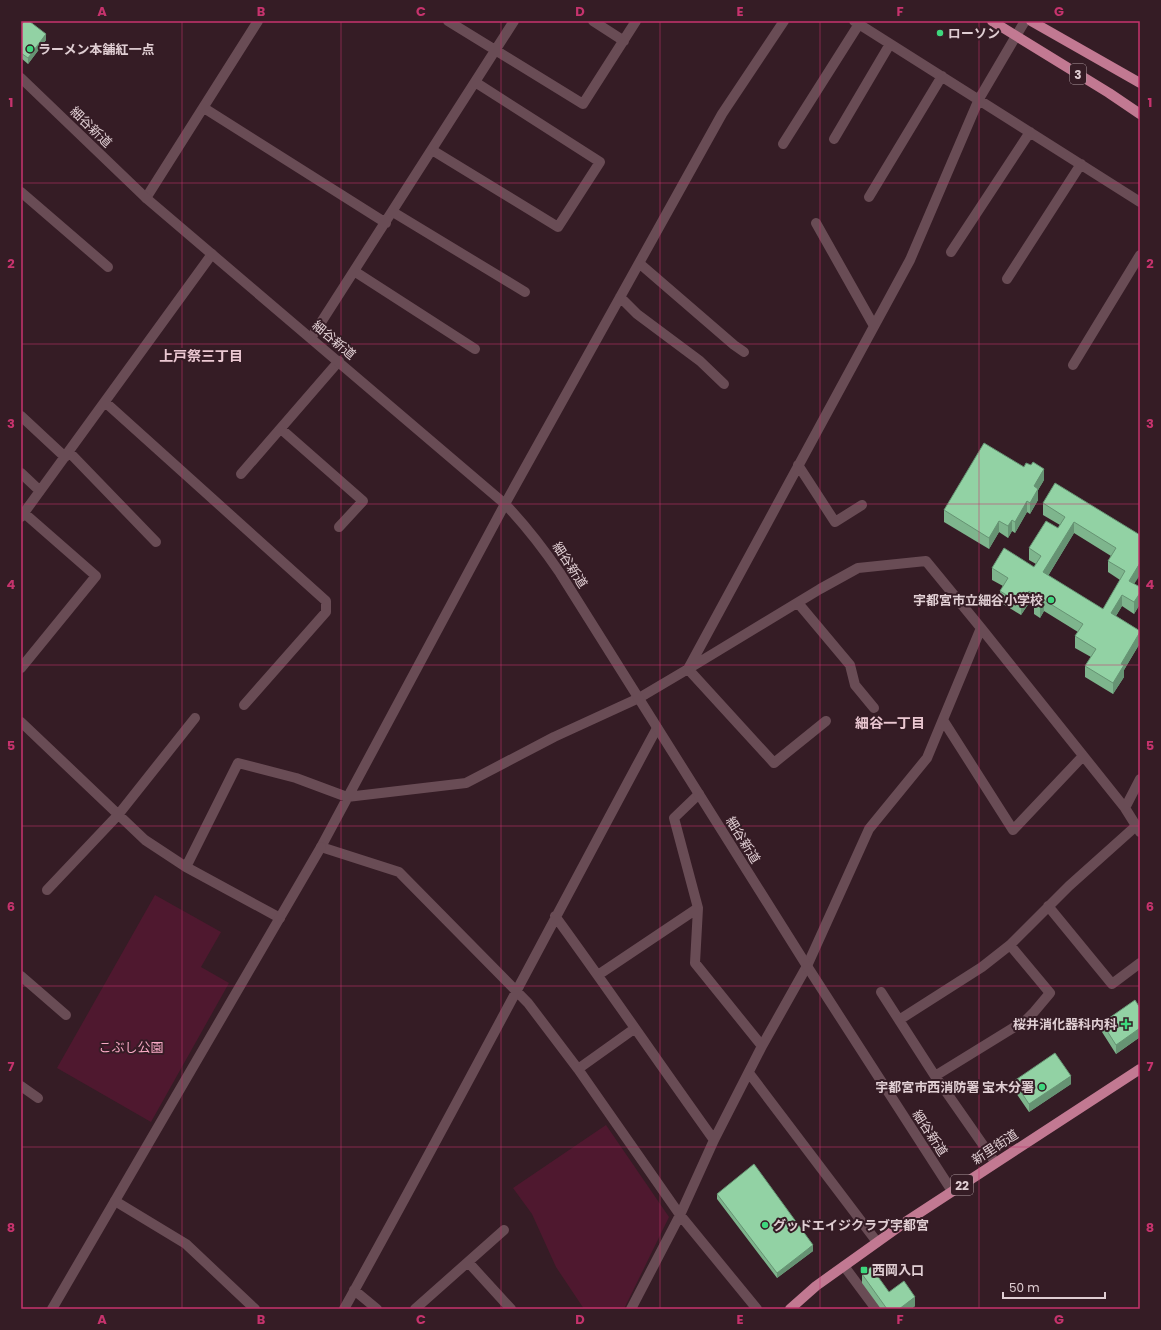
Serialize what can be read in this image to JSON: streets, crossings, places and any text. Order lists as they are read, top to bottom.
{
  "streets": {
    "main road": ["3", "新里街道", "22"],
    "street": ["細谷新道"]
  },
  "crossings": [
    ["細谷新道", "新里街道"]
  ],
  "districts": ["上戸祭三丁目", "細谷一丁目"],
  "parks": ["こぶし公園"],
  "places": {
    "other": [
      "ローソン",
      "ラーメン本舗紅一点",
      "宇都宮市立細谷小学校",
      "宇都宮市西消防署 宝木分署",
      "グッドエイジクラブ宇都宮"
    ],
    "health": ["桜井消化器科内科"],
    "transit": ["西岡入口"]
  },
  "scale_bar": "50 m",
  "grid": {
    "columns": [
      "A",
      "B",
      "C",
      "D",
      "E",
      "F",
      "G"
    ],
    "rows": [
      "1",
      "2",
      "3",
      "4",
      "5",
      "6",
      "7",
      "8"
    ]
  }
}
